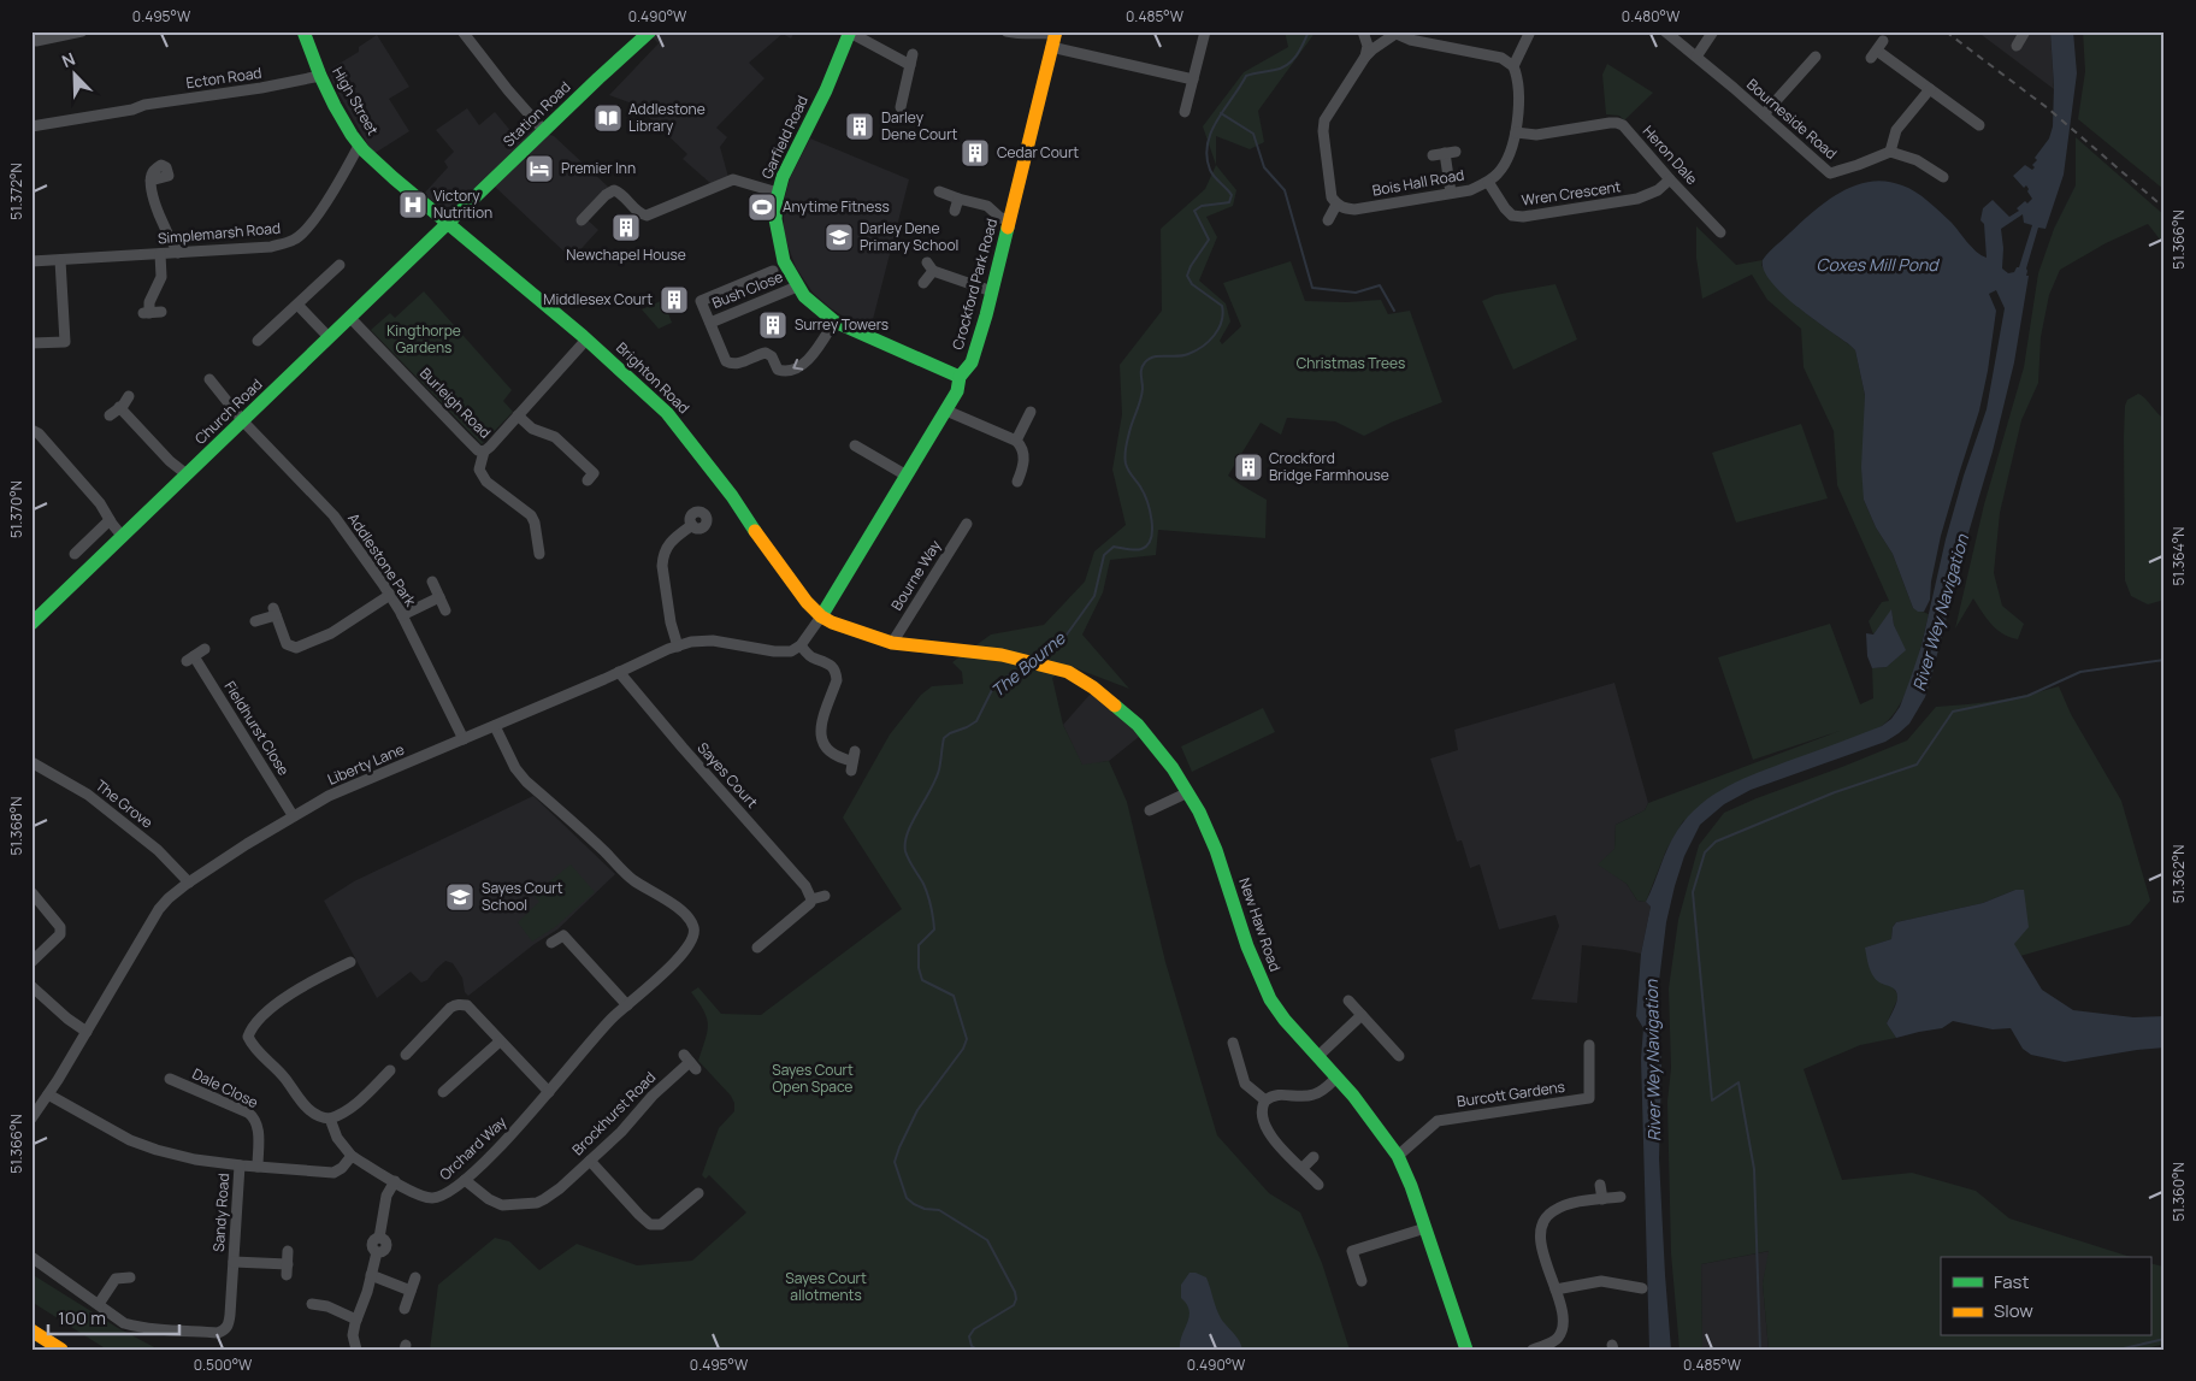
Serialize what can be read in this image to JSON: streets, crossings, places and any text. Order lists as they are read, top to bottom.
{
  "streets": {
    "main road": [
      "High Street",
      "Station Road",
      "Garfield Road",
      "Crockford Park Road",
      "Brighton Road",
      "Church Road",
      "New Haw Road"
    ],
    "street": [
      "Ecton Road",
      "Bourneside Road",
      "Heron Dale",
      "Bois Hall Road",
      "Wren Crescent",
      "Simplemarsh Road",
      "Bush Close",
      "Burleigh Road",
      "Addlestone Park",
      "Bourne Way",
      "Fieldhurst Close",
      "Liberty Lane",
      "Sayes Court",
      "The Grove",
      "Dale Close",
      "Burcott Gardens",
      "Brockhurst Road",
      "Orchard Way",
      "Sandy Road"
    ]
  },
  "crossings": [
    ["Ecton Road", "High Street"],
    ["High Street", "Station Road"],
    ["High Street", "Simplemarsh Road"],
    ["High Street", "Brighton Road"],
    ["High Street", "Church Road"],
    ["Station Road", "Brighton Road"],
    ["Station Road", "Church Road"],
    ["Garfield Road", "Crockford Park Road"],
    ["Garfield Road", "Bush Close"],
    ["Heron Dale", "Bois Hall Road"],
    ["Heron Dale", "Wren Crescent"],
    ["Bois Hall Road", "Wren Crescent"],
    ["Crockford Park Road", "Brighton Road"],
    ["Brighton Road", "Burleigh Road"],
    ["Brighton Road", "Church Road"],
    ["Burleigh Road", "Church Road"],
    ["Church Road", "Addlestone Park"],
    ["Addlestone Park", "Liberty Lane"],
    ["Bourne Way", "New Haw Road"],
    ["Fieldhurst Close", "Liberty Lane"],
    ["Liberty Lane", "Sayes Court"],
    ["Liberty Lane", "The Grove"],
    ["Liberty Lane", "Orchard Way"],
    ["New Haw Road", "Burcott Gardens"],
    ["Brockhurst Road", "Orchard Way"]
  ],
  "water": ["Coxes Mill Pond", "River Wey Navigation", "The Bourne"],
  "parks": [
    "Kingthorpe Gardens",
    "Christmas Trees",
    "Sayes Court Open Space",
    "Sayes Court allotments"
  ],
  "places": {
    "library": ["Addlestone Library"],
    "building": [
      "Darley Dene Court",
      "Cedar Court",
      "Newchapel House",
      "Middlesex Court",
      "Surrey Towers",
      "Crockford Bridge Farmhouse"
    ],
    "hotel": ["Premier Inn"],
    "hospital": ["Victory Nutrition"],
    "sports": ["Anytime Fitness"],
    "school or university": ["Darley Dene Primary School", "Sayes Court School"]
  },
  "legend": ["Fast", "Slow"],
  "scale_bar": "100 m",
  "north": "top left",
  "coordinates": [
    "0.495°W",
    "0.490°W",
    "0.485°W",
    "0.480°W",
    "51.372°N",
    "51.366°N",
    "51.370°N",
    "51.364°N",
    "51.368°N",
    "51.362°N",
    "51.360°N",
    "0.500°W"
  ]
}
